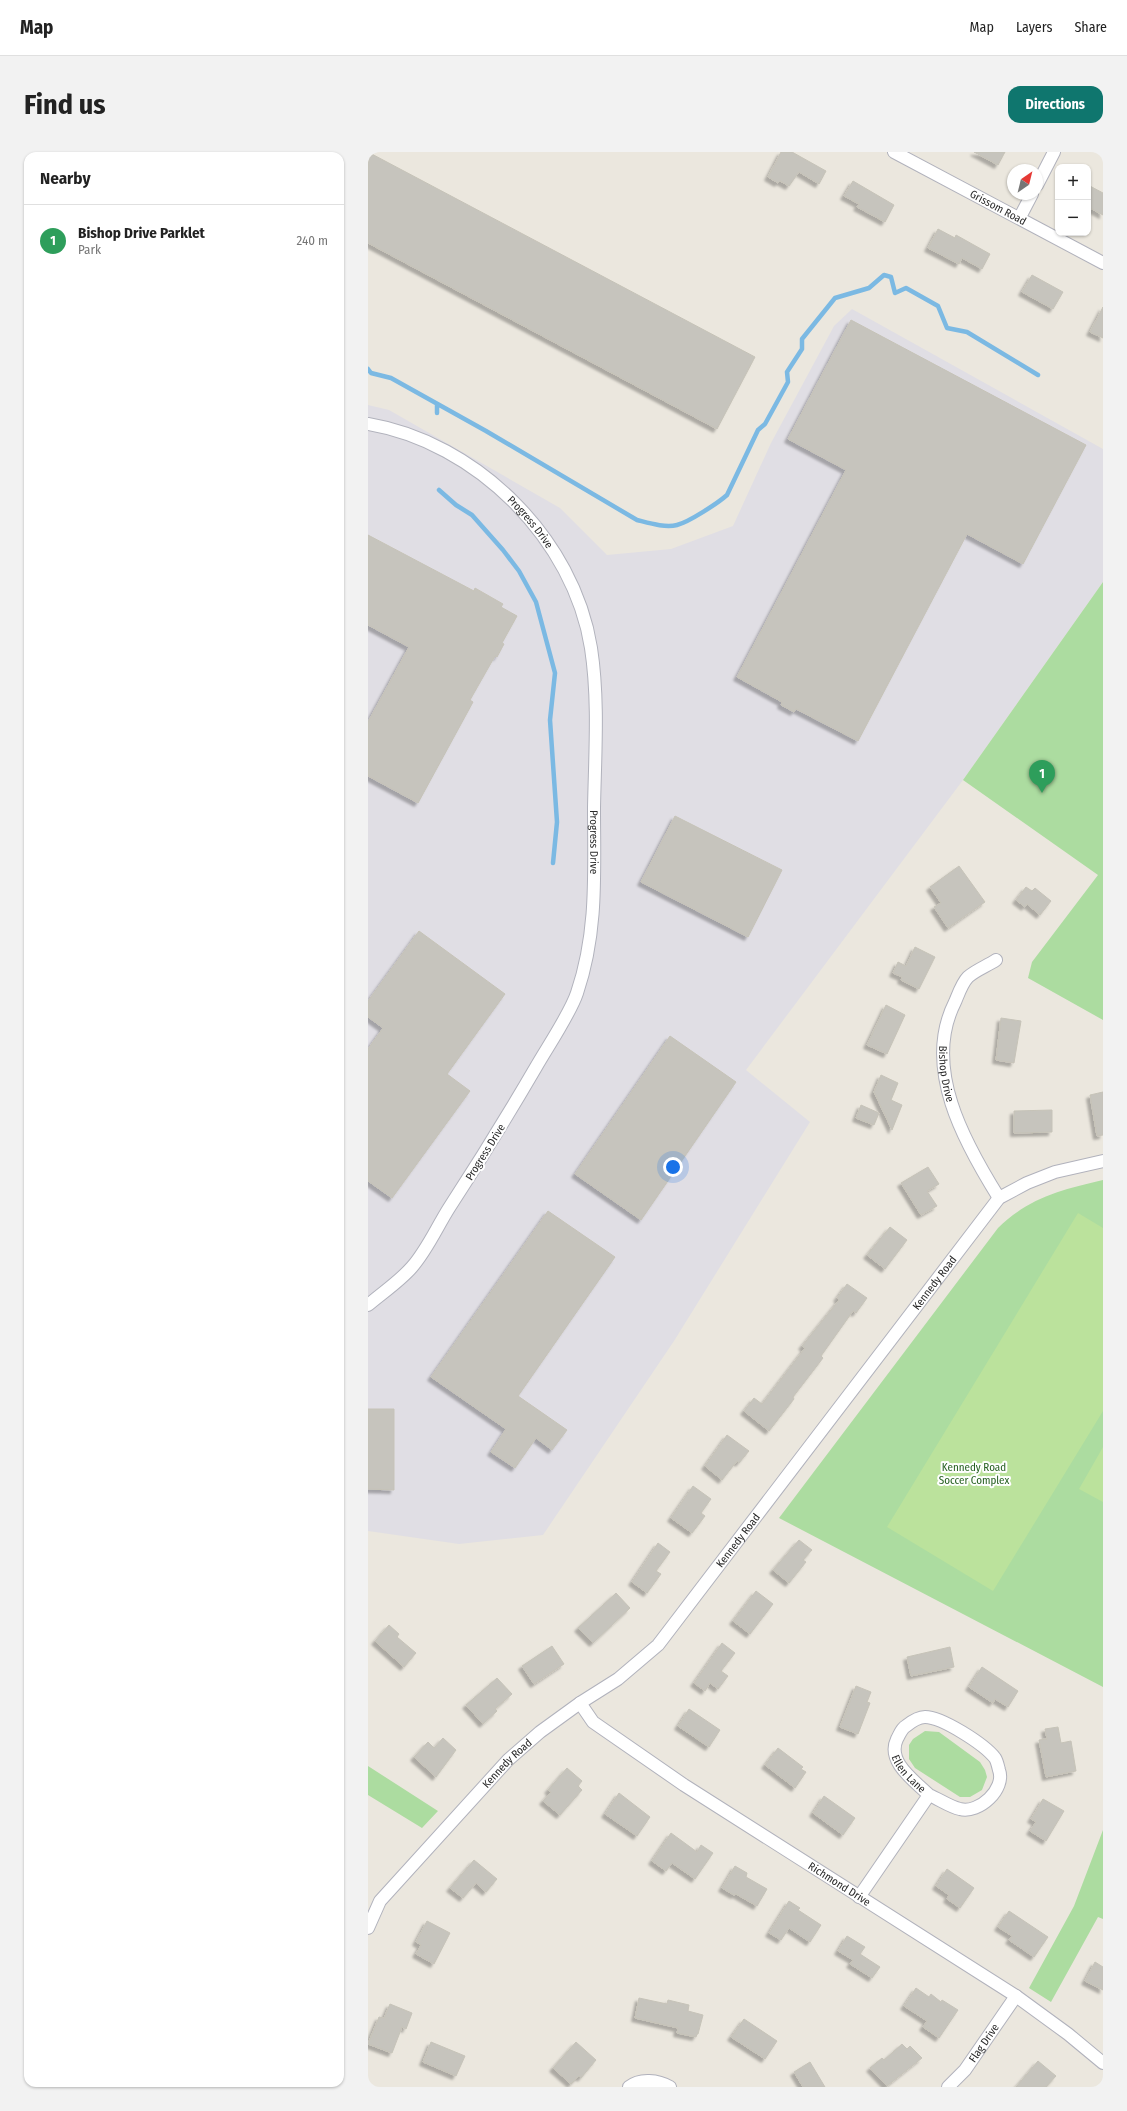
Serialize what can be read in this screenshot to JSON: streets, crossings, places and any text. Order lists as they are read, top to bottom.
{
  "streets": {
    "street": [
      "Grissom Road",
      "Progress Drive",
      "Bishop Drive",
      "Kennedy Road",
      "Ellen Lane",
      "Richmond Drive",
      "Flag Drive"
    ]
  },
  "crossings": [
    ["Bishop Drive", "Kennedy Road"],
    ["Kennedy Road", "Richmond Drive"],
    ["Ellen Lane", "Richmond Drive"],
    ["Richmond Drive", "Flag Drive"]
  ],
  "parks": ["Kennedy Road Soccer Complex"],
  "north": "top right",
  "page": {
    "header": "Map",
    "nav": ["Map", "Layers", "Share"],
    "buttons": "Directions",
    "title": "Find us",
    "heading": "Nearby",
    "map_buttons": ["+", "−"],
    "list": [
      {
        "mark": "1",
        "name": "Bishop Drive Parklet",
        "note": "Park",
        "value": "240 m"
      }
    ],
    "pins": "1"
  }
}
